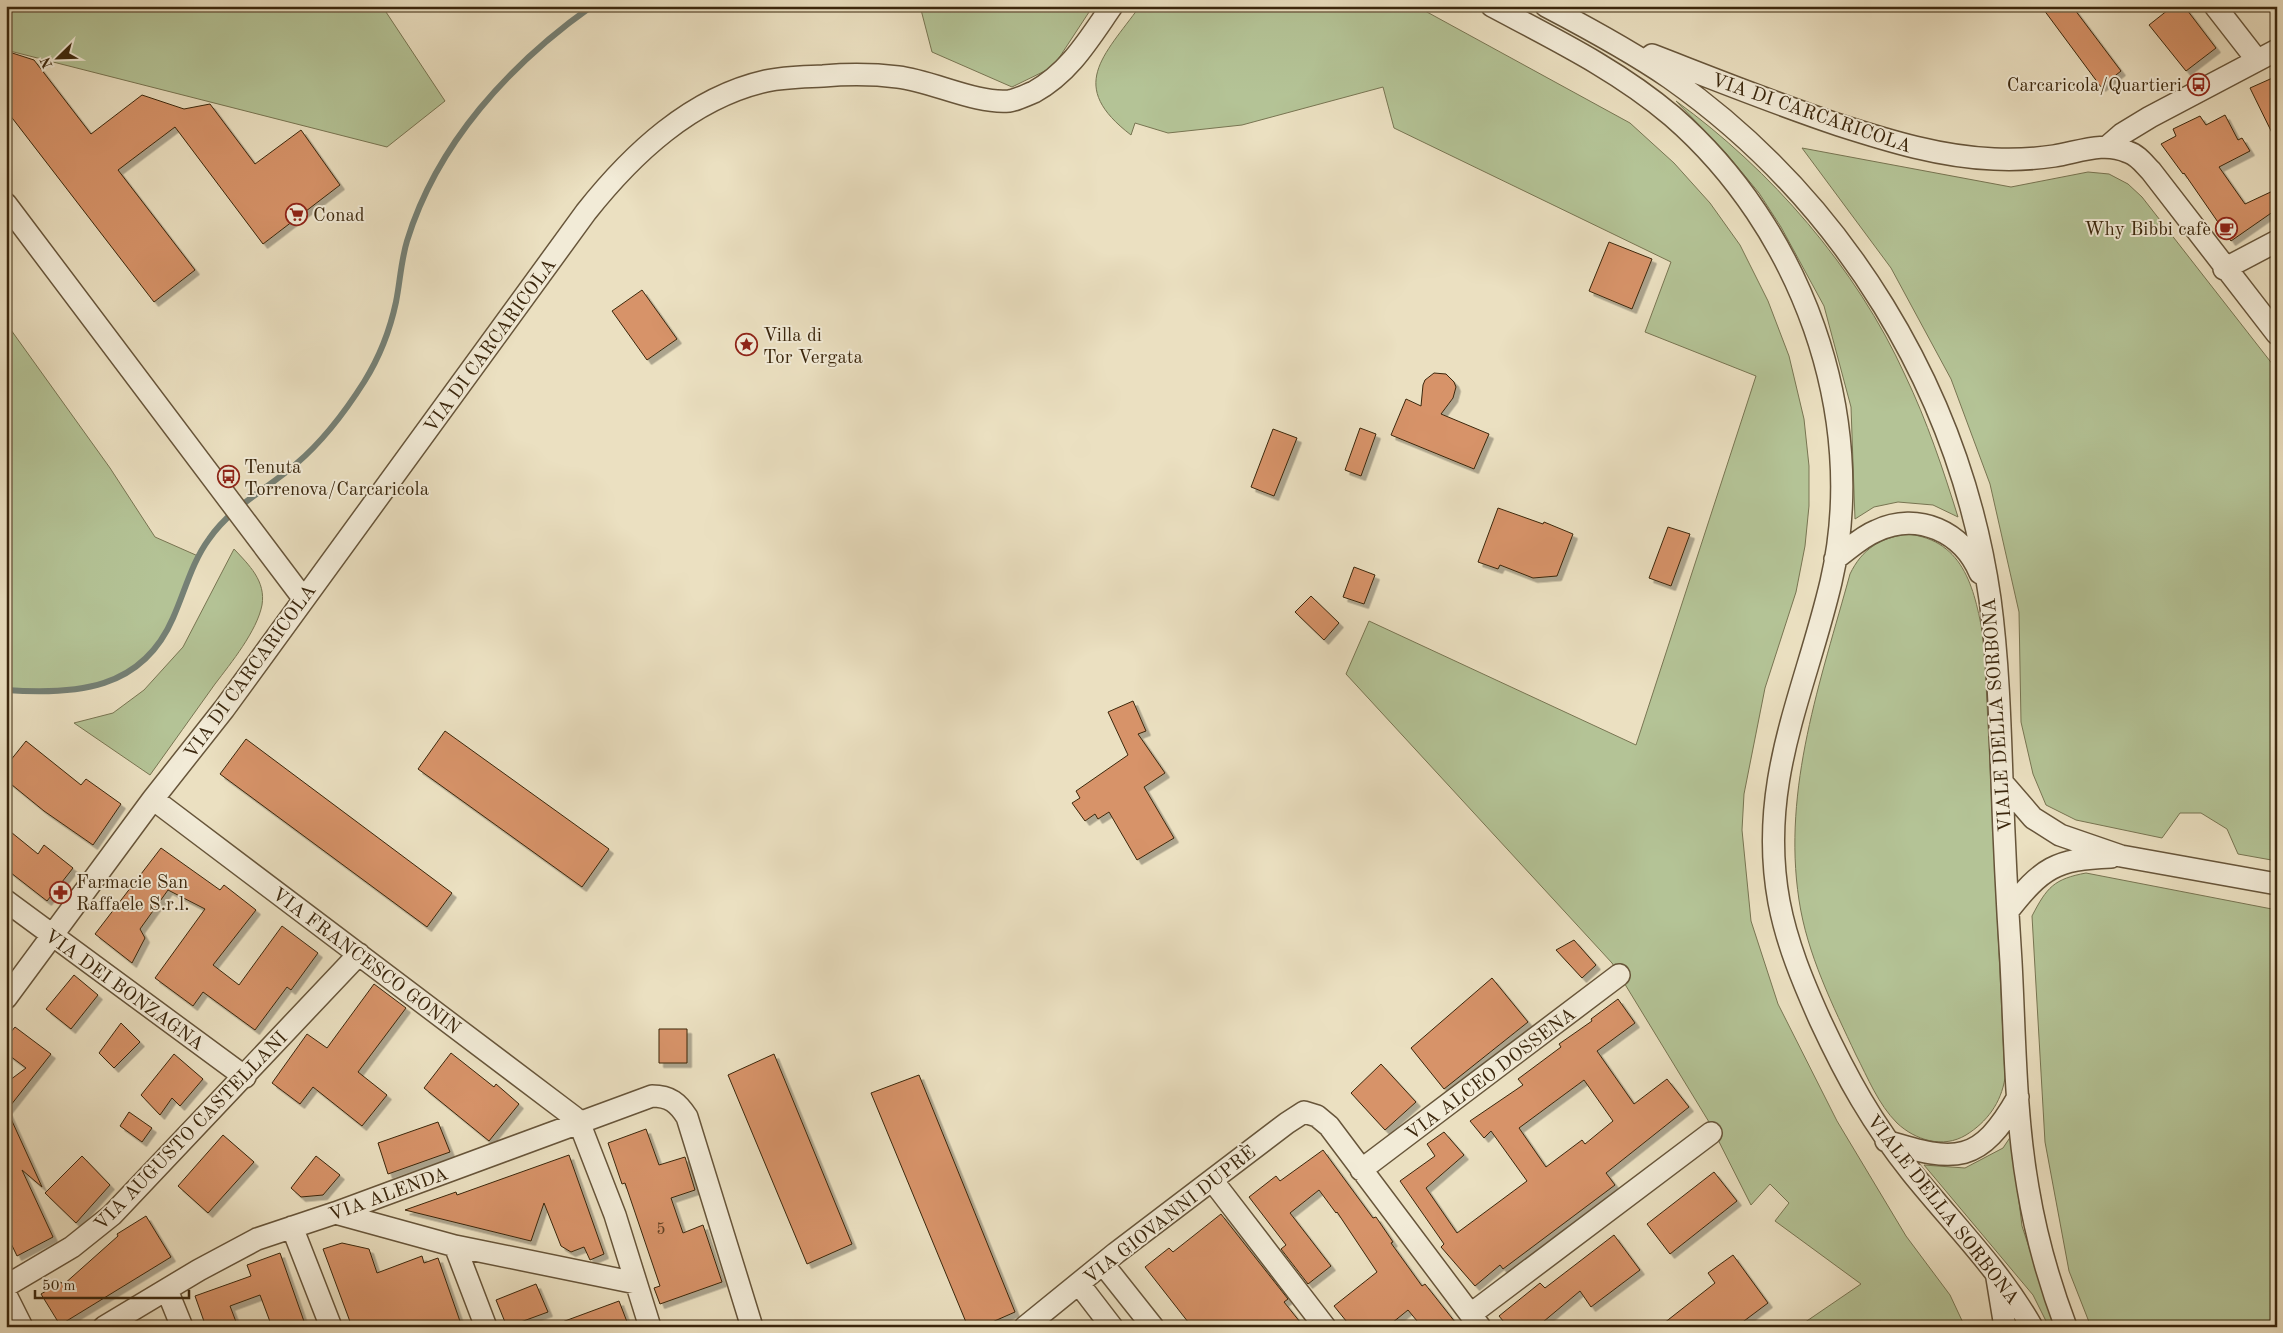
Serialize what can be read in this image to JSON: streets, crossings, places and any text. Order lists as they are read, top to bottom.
{
  "streets": {
    "street": [
      "VIA DI CARCARICOLA",
      "VIALE DELLA SORBONA",
      "VIA FRANCESCO GONIN",
      "VIA DEI BONZAGNA",
      "VIA ALCEO DOSSENA",
      "VIA AUGUSTO CASTELLANI",
      "VIA ALENDA",
      "VIA GIOVANNI DUPRÈ"
    ]
  },
  "crossings": [
    ["VIA DI CARCARICOLA", "VIALE DELLA SORBONA"],
    ["VIA DI CARCARICOLA", "VIA FRANCESCO GONIN"],
    ["VIA DI CARCARICOLA", "VIA DEI BONZAGNA"],
    ["VIA FRANCESCO GONIN", "VIA AUGUSTO CASTELLANI"],
    ["VIA FRANCESCO GONIN", "VIA ALENDA"],
    ["VIA DEI BONZAGNA", "VIA AUGUSTO CASTELLANI"],
    ["VIA ALCEO DOSSENA", "VIA GIOVANNI DUPRÈ"]
  ],
  "places": {
    "bus stop": ["Carcaricola/Quartieri", "Tenuta Torrenova/Carcaricola"],
    "supermarket": ["Conad"],
    "cafe": ["Why Bibbi cafè"],
    "place": ["Villa di Tor Vergata"],
    "pharmacy": ["Farmacie San Raffaele S.r.l."]
  },
  "house_numbers": ["5"],
  "scale_bar": "50 m",
  "north": "bottom left"
}
